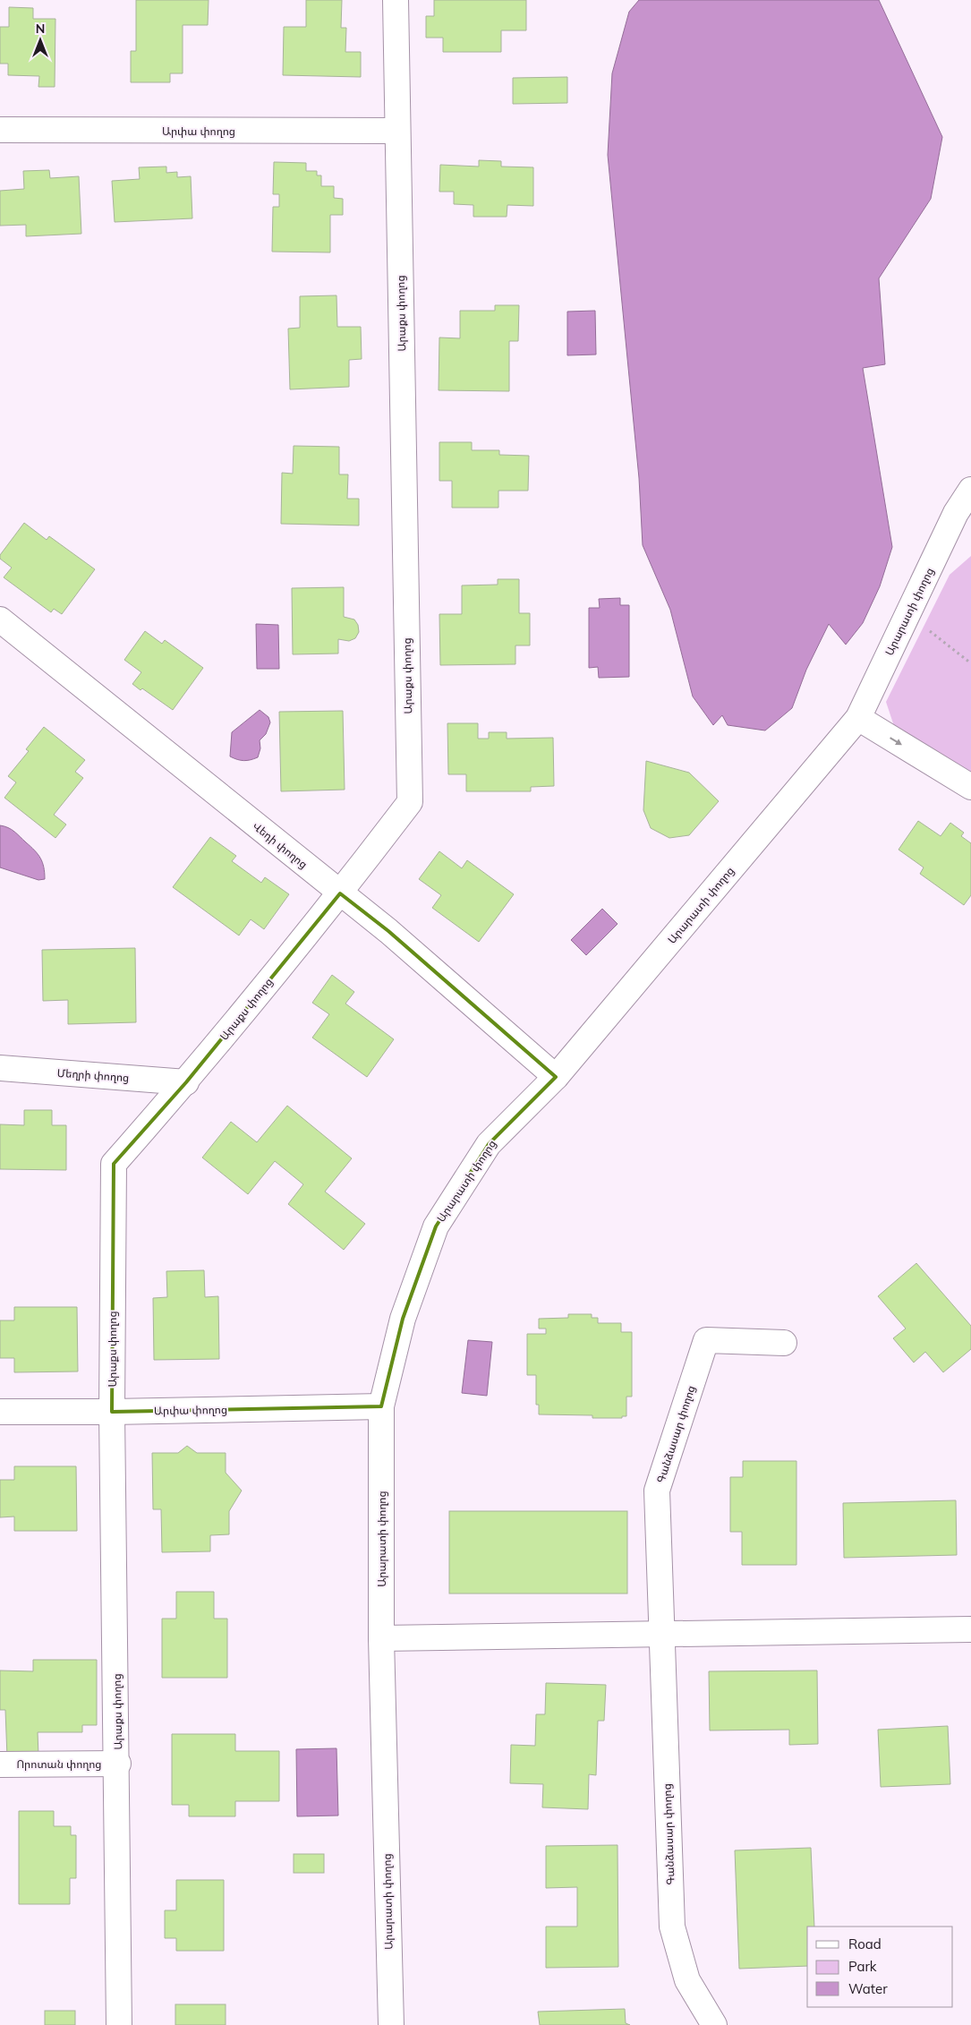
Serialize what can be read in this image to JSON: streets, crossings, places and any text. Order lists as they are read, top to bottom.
{
  "streets": {
    "street": [
      "Արփա փողոց",
      "Արաքս փողոց",
      "Արարատի փողոց",
      "Վեդի փողոց",
      "Մեղրի փողոց",
      "Գանձասար փողոց",
      "Որոտան փողոց"
    ]
  },
  "crossings": [
    ["Արփա փողոց", "Արաքս փողոց"],
    ["Արփա փողոց", "Արարատի փողոց"],
    ["Արաքս փողոց", "Վեդի փողոց"],
    ["Արաքս փողոց", "Մեղրի փողոց"],
    ["Արաքս փողոց", "Որոտան փողոց"],
    ["Արարատի փողոց", "Վեդի փողոց"]
  ],
  "legend": ["Road", "Park", "Water"],
  "north": "top"
}
